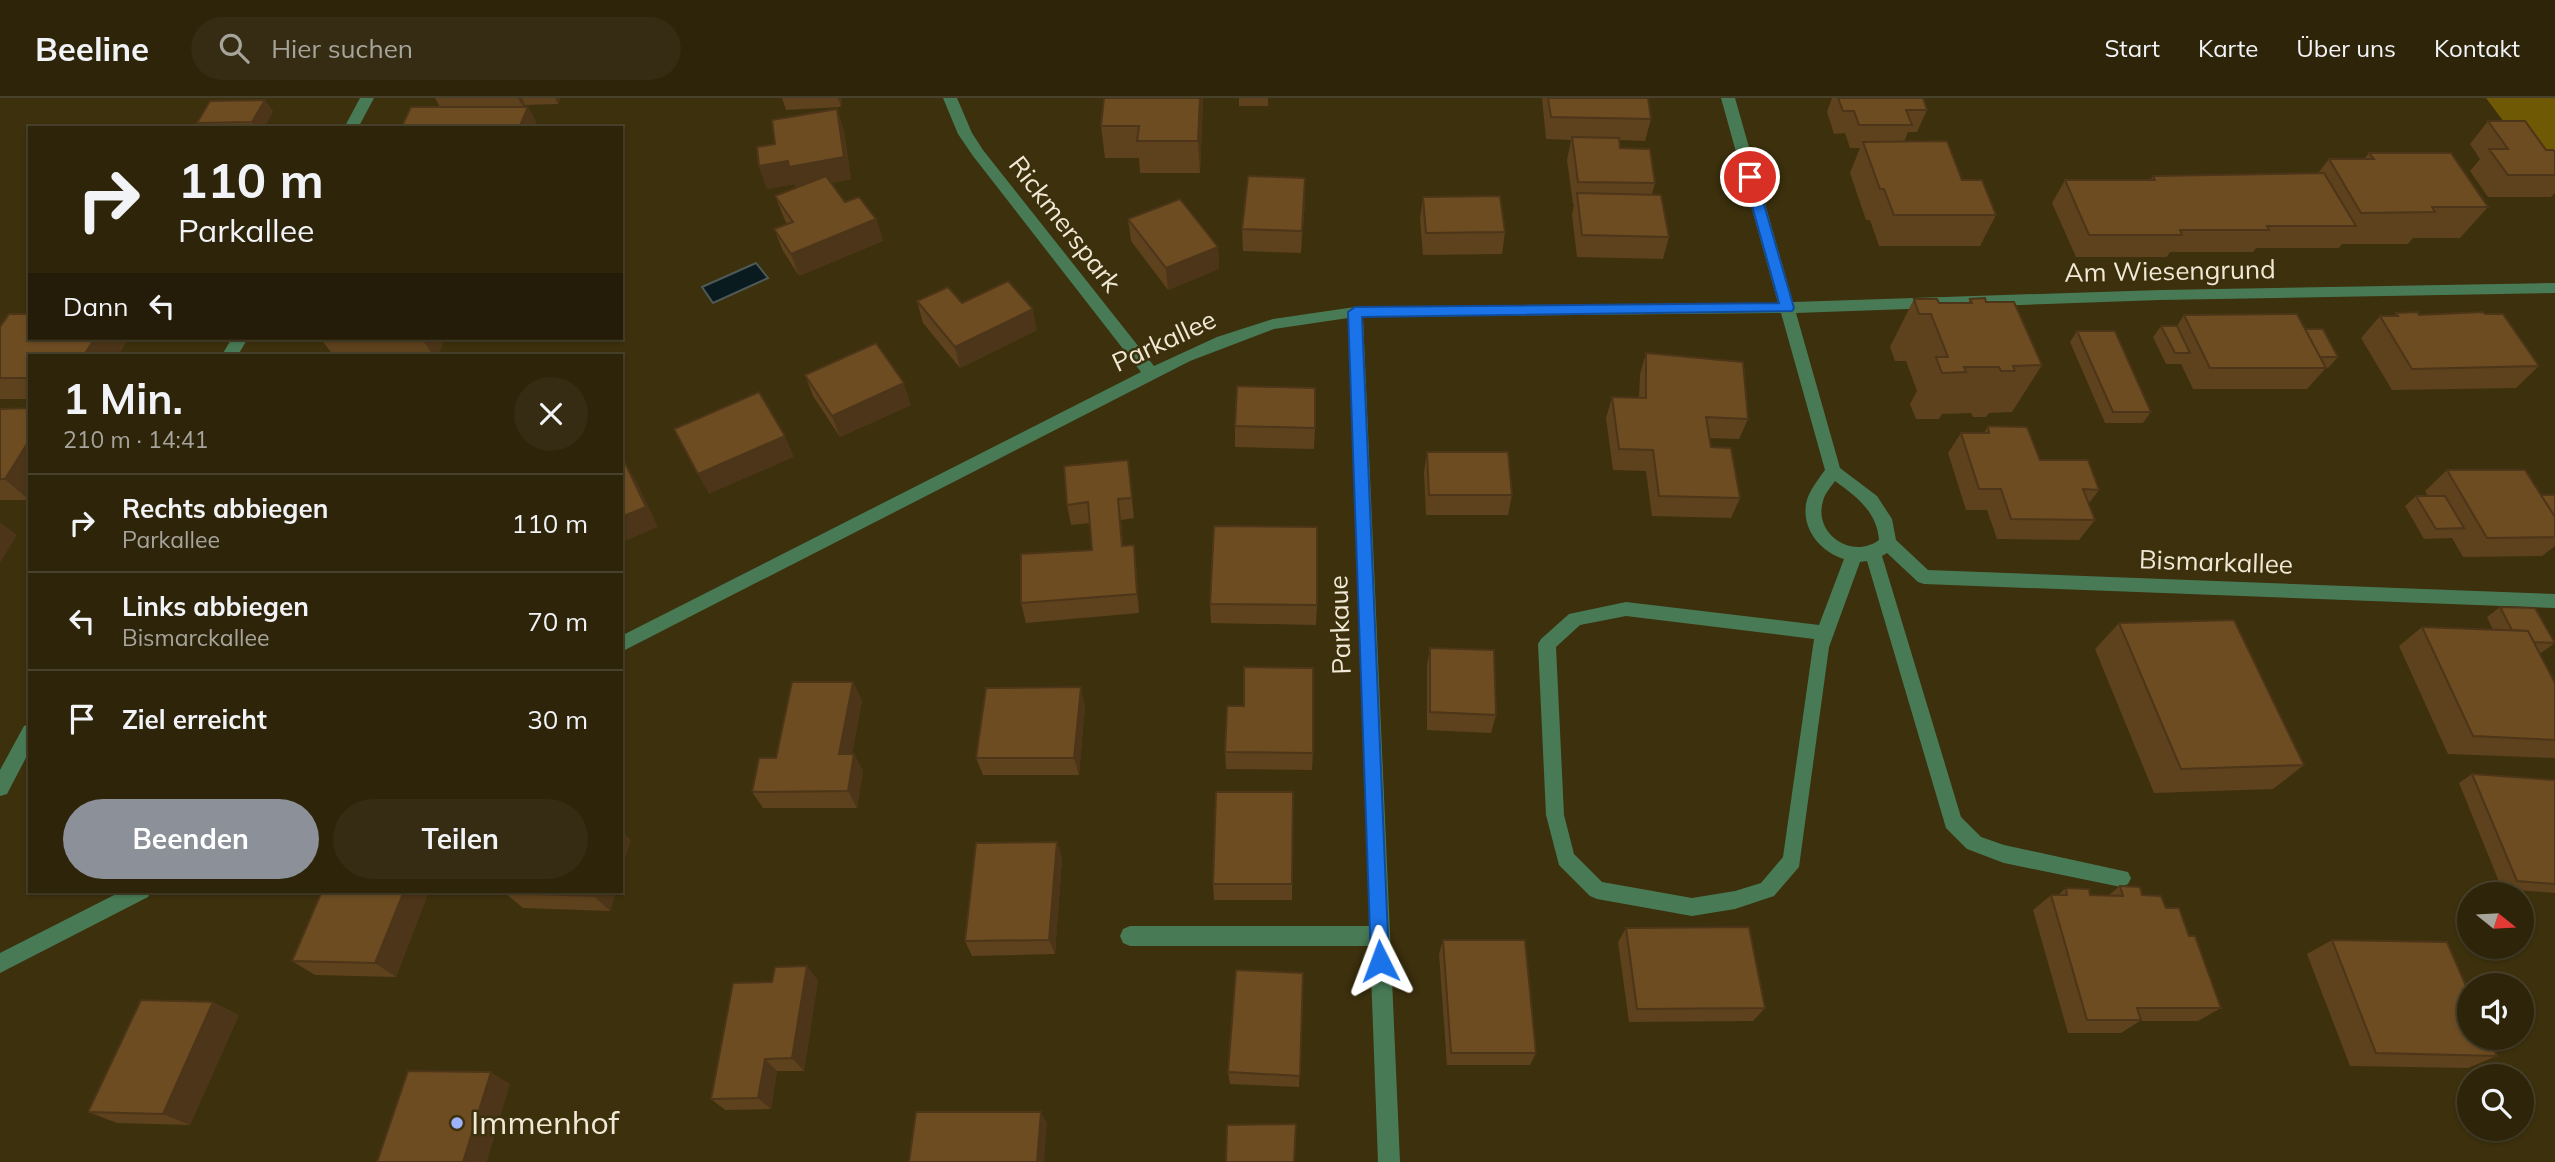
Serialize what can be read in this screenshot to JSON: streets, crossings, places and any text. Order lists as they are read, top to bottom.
{
  "streets": {
    "street": [
      "Rickmerspark",
      "Am Wiesengrund",
      "Parkallee",
      "Bismarkallee",
      "Parkaue"
    ]
  },
  "crossings": [
    ["Rickmerspark", "Parkallee"],
    ["Am Wiesengrund", "Parkallee"],
    ["Parkallee", "Parkaue"]
  ],
  "places": ["Immenhof"],
  "north": "right",
  "page": {
    "header": "Beeline",
    "search": "Hier suchen",
    "nav": [
      "Start",
      "Karte",
      "Über uns",
      "Kontakt"
    ],
    "turn": ["110 m", "Parkallee"],
    "then": "Dann",
    "heading": ["1 Min.", "210 m · 14:41"],
    "list": [
      {
        "name": "Rechts abbiegen",
        "note": "Parkallee",
        "value": "110 m"
      },
      {
        "name": "Links abbiegen",
        "note": "Bismarckallee",
        "value": "70 m"
      },
      {
        "name": "Ziel erreicht",
        "value": "30 m"
      }
    ],
    "buttons": ["Beenden", "Teilen"]
  }
}
